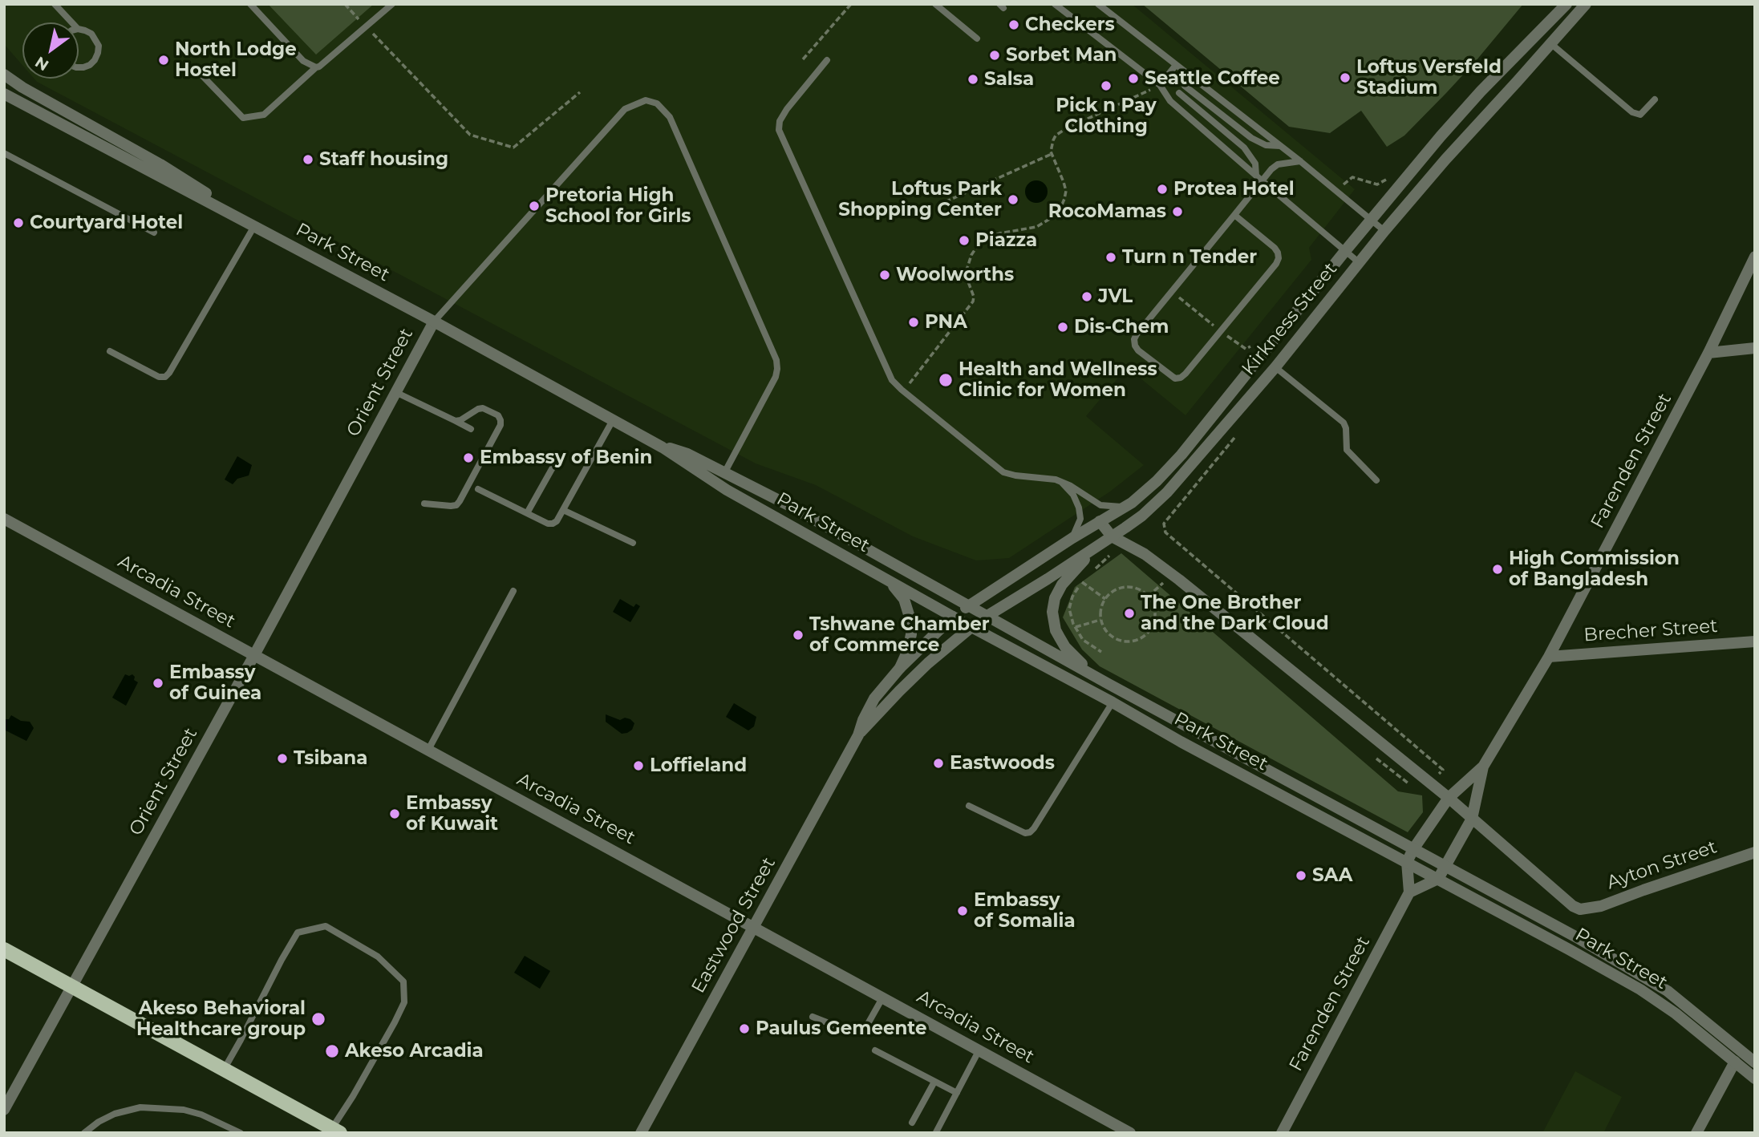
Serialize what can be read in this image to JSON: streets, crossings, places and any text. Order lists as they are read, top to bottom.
{
  "streets": {
    "street": [
      "Park Street",
      "Kirkness Street",
      "Orient Street",
      "Farenden Street",
      "Arcadia Street",
      "Brecher Street",
      "Ayton Street",
      "Eastwood Street"
    ]
  },
  "crossings": [
    ["Park Street", "Kirkness Street"],
    ["Park Street", "Orient Street"],
    ["Park Street", "Farenden Street"],
    ["Park Street", "Ayton Street"],
    ["Park Street", "Eastwood Street"],
    ["Kirkness Street", "Eastwood Street"],
    ["Orient Street", "Arcadia Street"],
    ["Farenden Street", "Brecher Street"],
    ["Arcadia Street", "Eastwood Street"]
  ],
  "places": [
    "Checkers",
    "Sorbet Man",
    "North Lodge Hostel",
    "Loftus Versfeld Stadium",
    "Seattle Coffee",
    "Salsa",
    "Pick n Pay Clothing",
    "Staff housing",
    "Protea Hotel",
    "Loftus Park Shopping Center",
    "Pretoria High School for Girls",
    "RocoMamas",
    "Courtyard Hotel",
    "Piazza",
    "Turn n Tender",
    "Woolworths",
    "JVL",
    "PNA",
    "Dis-Chem",
    "Health and Wellness Clinic for Women",
    "Embassy of Benin",
    "High Commission of Bangladesh",
    "The One Brother and the Dark Cloud",
    "Tshwane Chamber of Commerce",
    "Embassy of Guinea",
    "Tsibana",
    "Eastwoods",
    "Loffieland",
    "Embassy of Kuwait",
    "SAA",
    "Embassy of Somalia",
    "Akeso Behavioral Healthcare group",
    "Paulus Gemeente",
    "Akeso Arcadia"
  ],
  "north": "bottom left"
}
